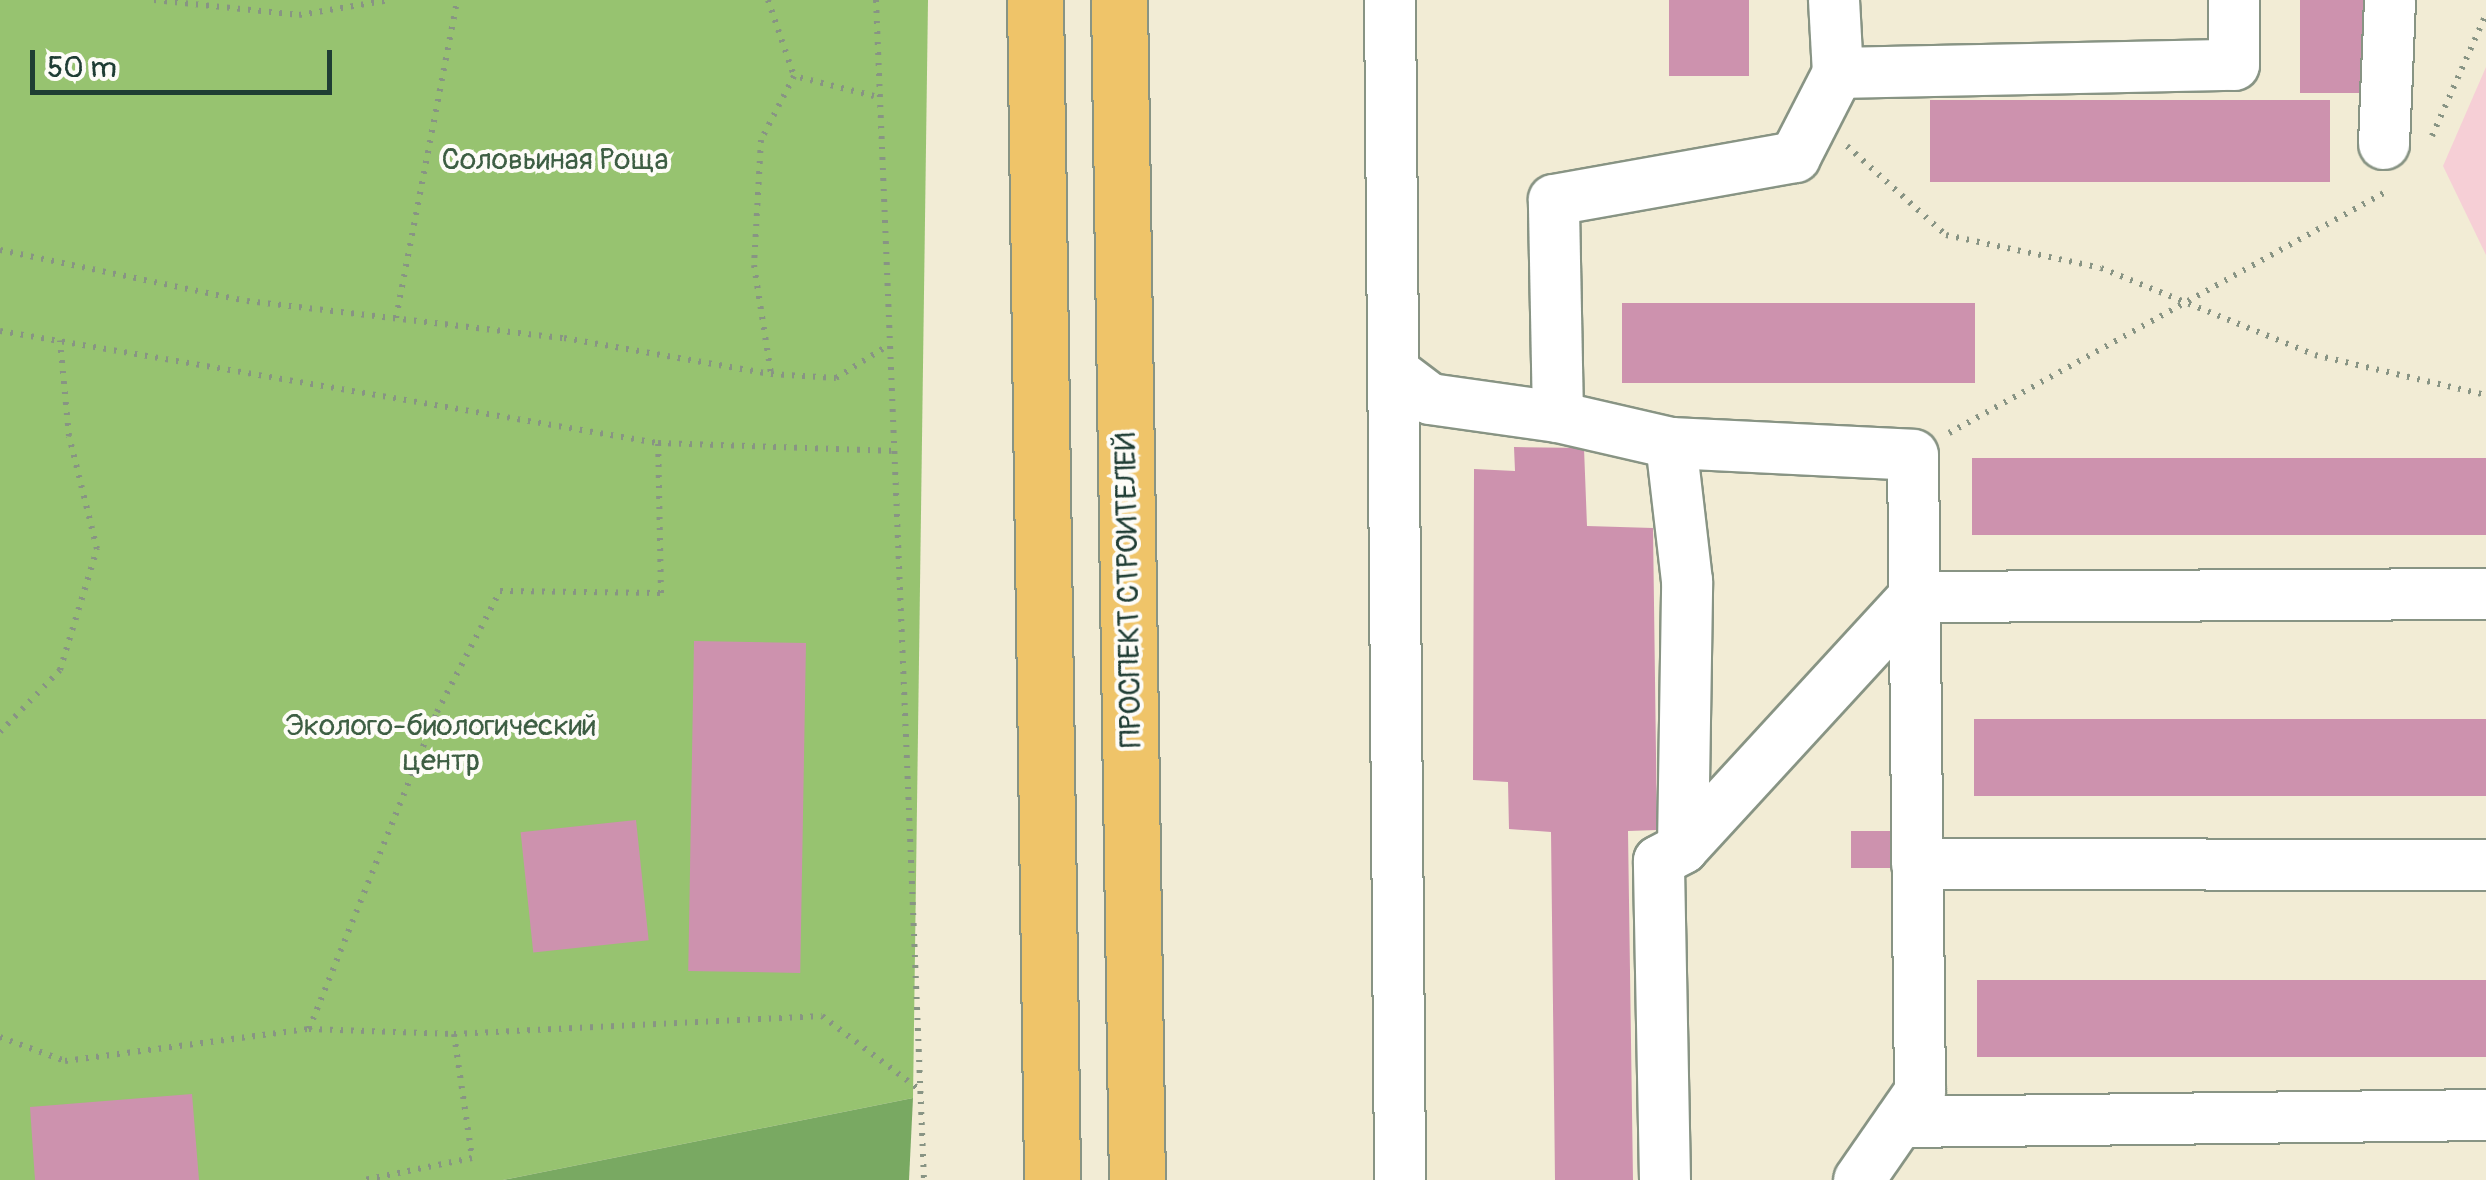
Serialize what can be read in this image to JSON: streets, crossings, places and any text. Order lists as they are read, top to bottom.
{
  "streets": {
    "main road": ["ПРОСПЕКТ СТРОИТЕЛЕЙ"]
  },
  "parks": ["Соловьиная Роща", "Эколого-биологический центр"],
  "scale_bar": "50 m"
}
